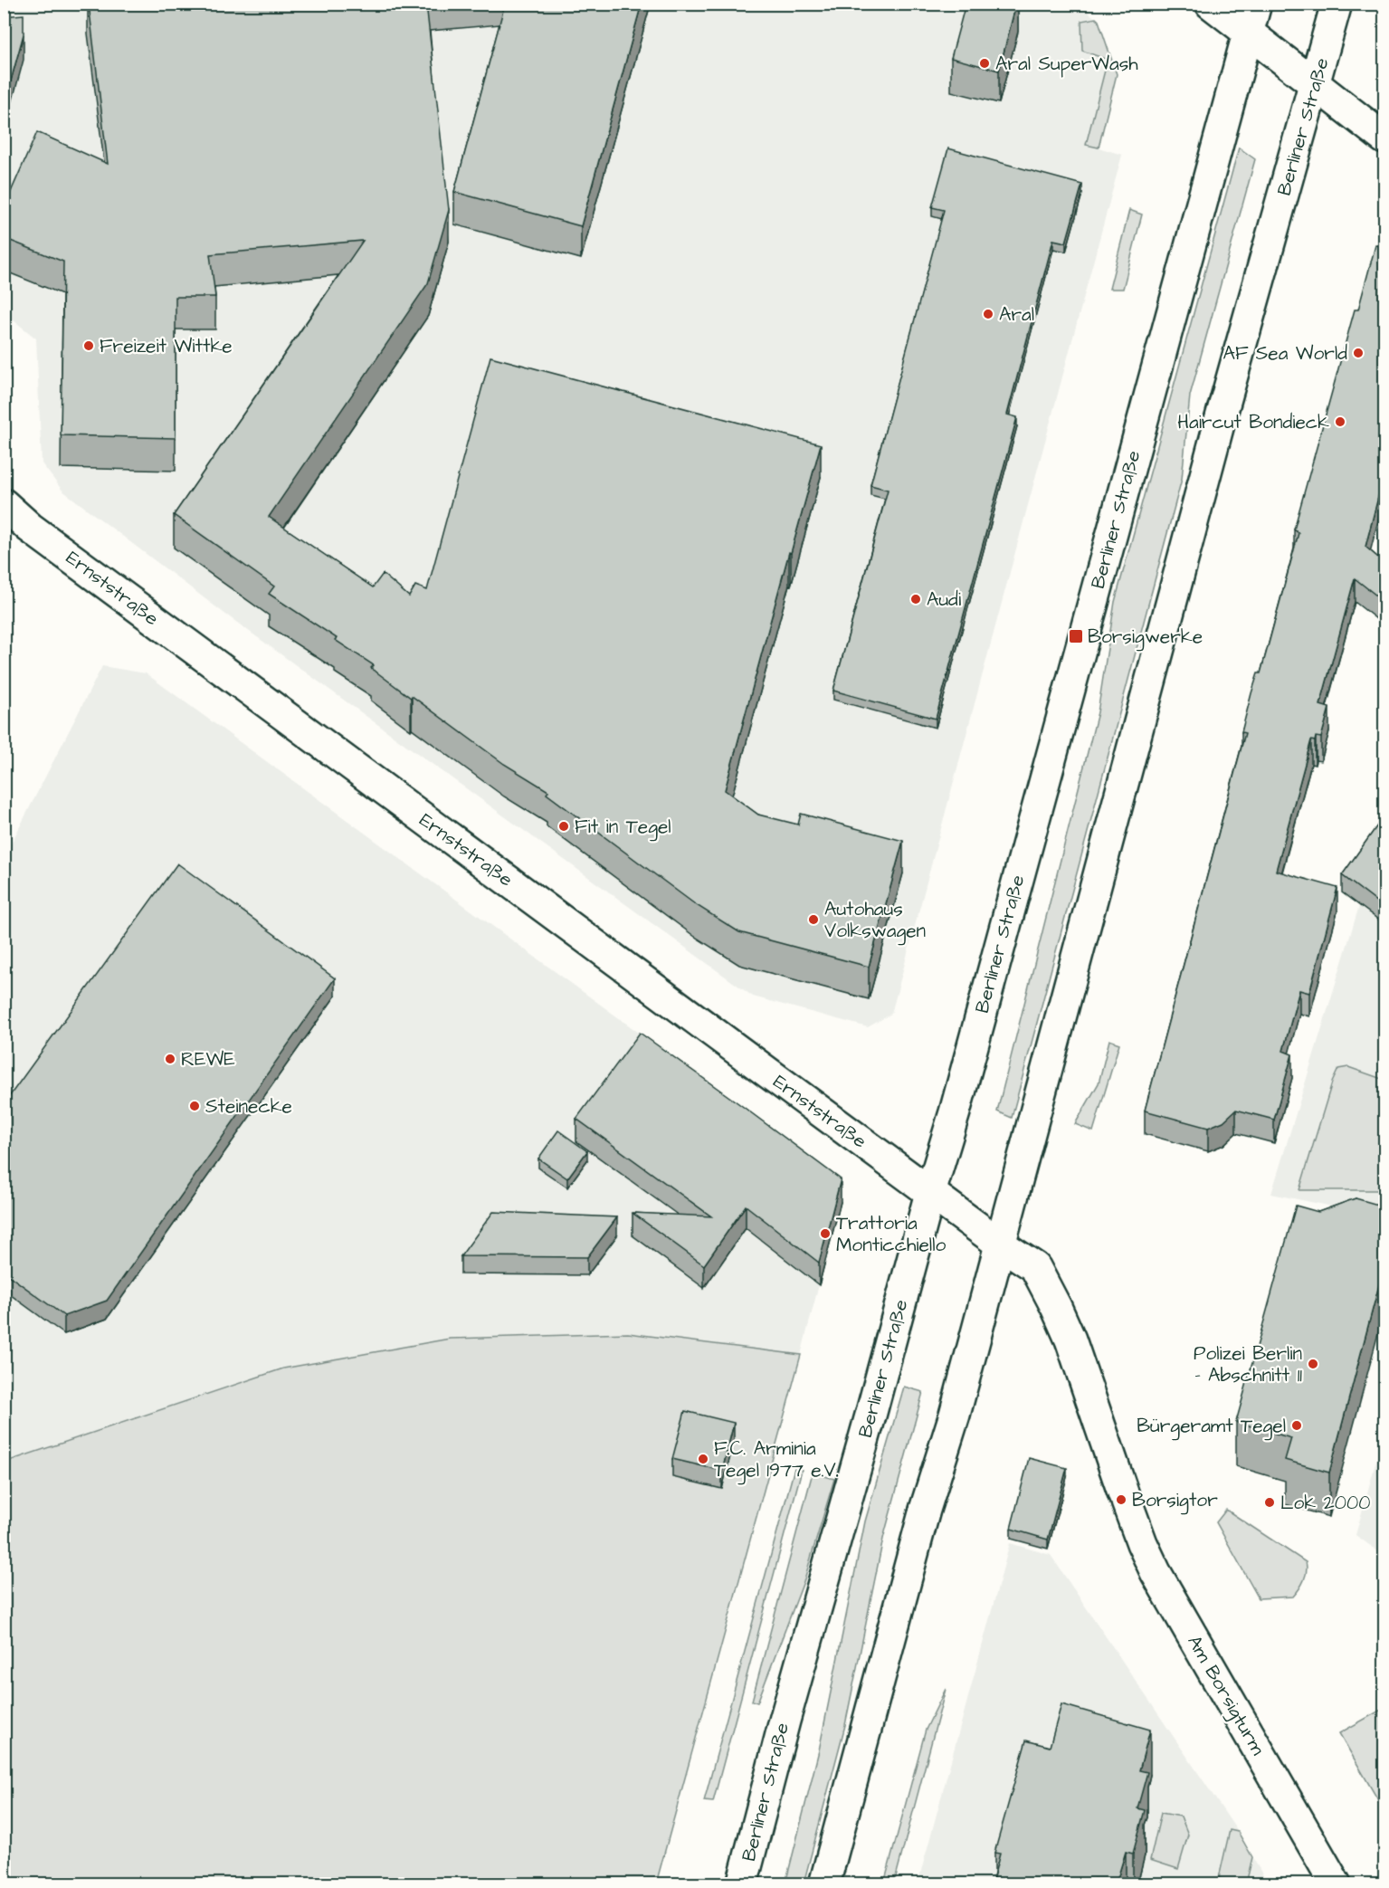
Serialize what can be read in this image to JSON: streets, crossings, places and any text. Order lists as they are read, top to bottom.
{
  "streets": {
    "main road": ["Berliner Straße", "Ernststraße", "Am Borsigturm"]
  },
  "crossings": [
    ["Berliner Straße", "Ernststraße"],
    ["Berliner Straße", "Am Borsigturm"],
    ["Ernststraße", "Am Borsigturm"]
  ],
  "places": {
    "other": [
      "Aral SuperWash",
      "Aral",
      "Freizeit Wittke",
      "AF Sea World",
      "Haircut Bondieck",
      "Audi",
      "Fit in Tegel",
      "Autohaus Volkswagen",
      "REWE",
      "Steinecke",
      "Trattoria Monticchiello",
      "Polizei Berlin – Abschnitt 11",
      "Bürgeramt Tegel",
      "F.C. Arminia Tegel 1977 e.V.",
      "Borsigtor",
      "Lok 2000"
    ],
    "transit": ["Borsigwerke"]
  }
}
